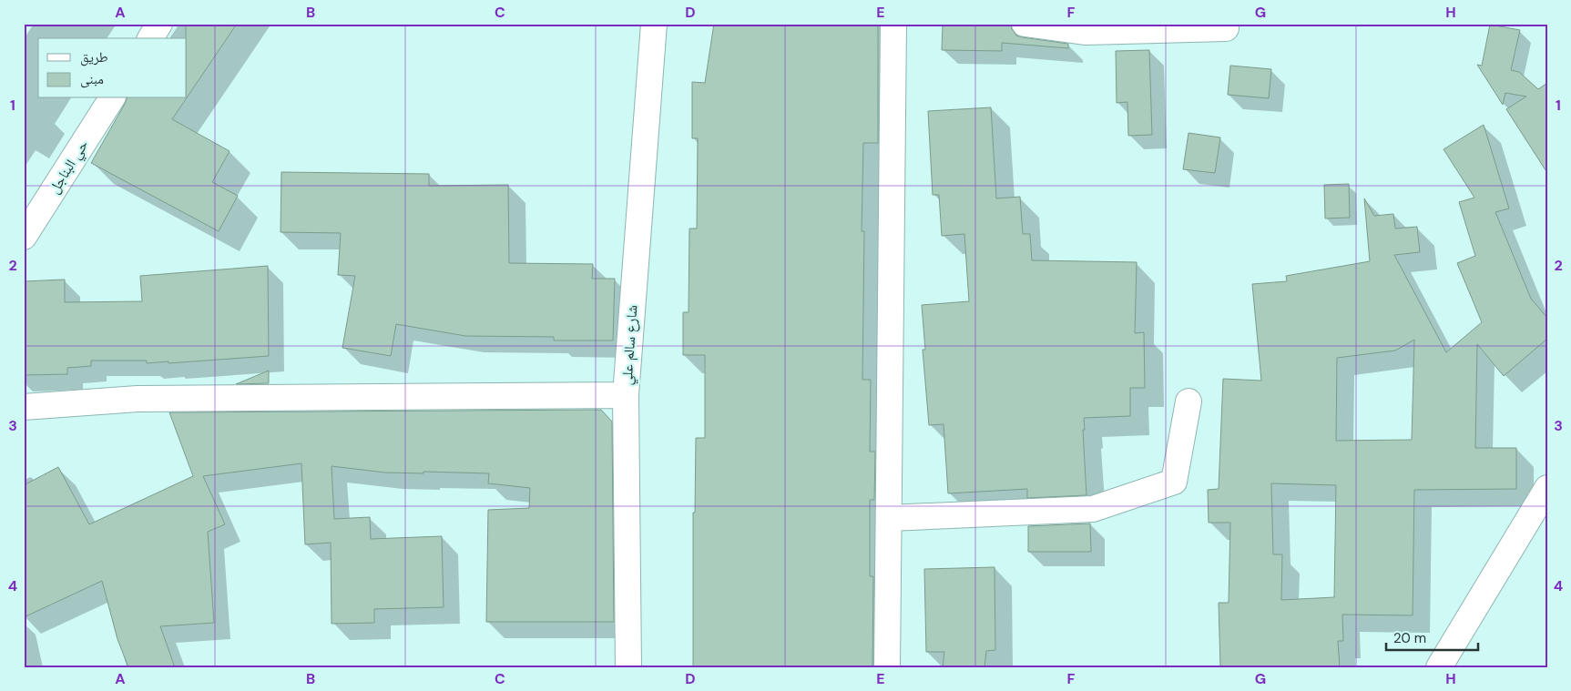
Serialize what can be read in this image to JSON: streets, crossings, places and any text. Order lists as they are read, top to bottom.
{
  "streets": {
    "street": ["حي البناجل", "شارع سالم علي"]
  },
  "legend": ["طريق", "مبنى"],
  "scale_bar": "20 m",
  "grid": {
    "columns": [
      "A",
      "B",
      "C",
      "D",
      "E",
      "F",
      "G",
      "H"
    ],
    "rows": [
      "1",
      "2",
      "3",
      "4"
    ]
  }
}
